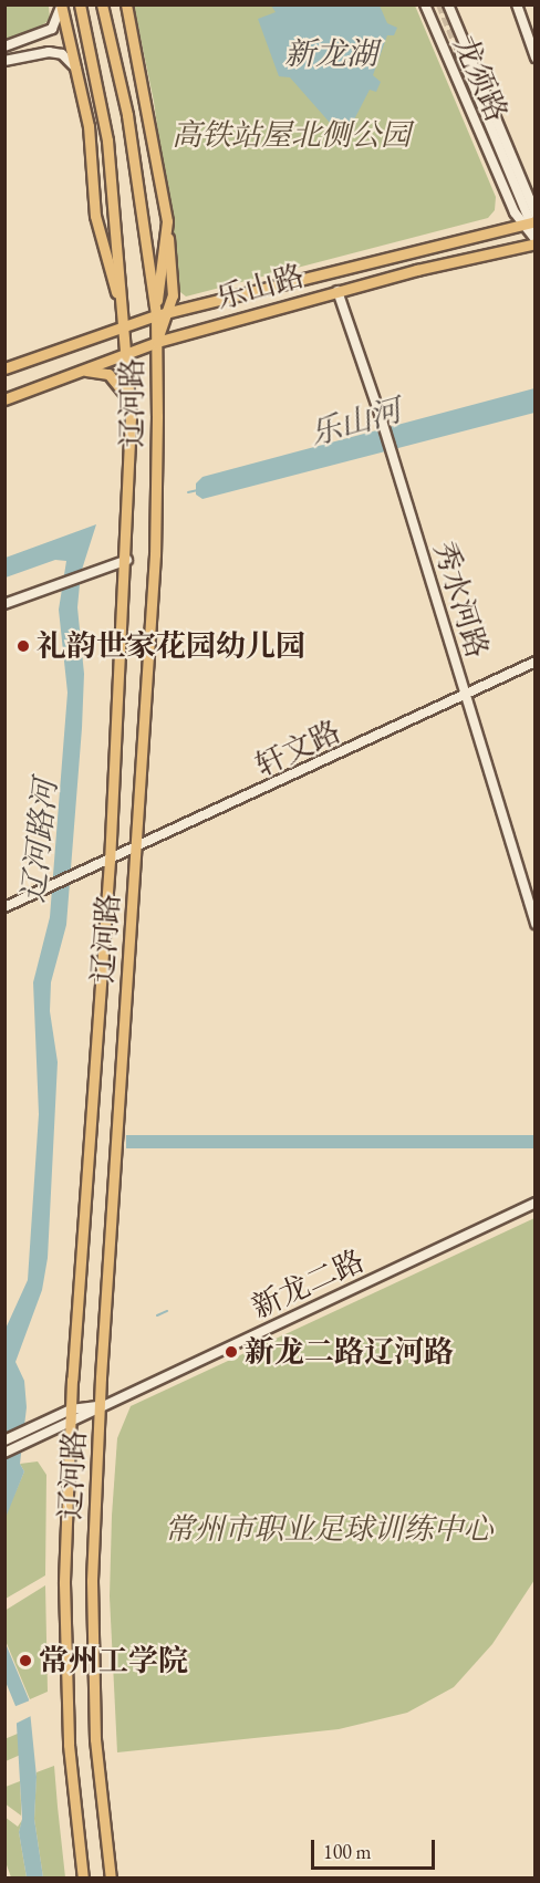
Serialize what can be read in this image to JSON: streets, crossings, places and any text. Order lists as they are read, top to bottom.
{
  "streets": {
    "main road": ["乐山路", "辽河路"],
    "street": [
      "龙须路",
      "秀水河路",
      "轩文路",
      "新龙二路"
    ]
  },
  "crossings": [
    ["龙须路", "乐山路"],
    ["乐山路", "辽河路"],
    ["乐山路", "秀水河路"],
    ["辽河路", "轩文路"],
    ["辽河路", "新龙二路"],
    ["秀水河路", "轩文路"]
  ],
  "water": ["新龙湖", "乐山河", "辽河路河"],
  "parks": ["高铁站屋北侧公园", "常州市职业足球训练中心"],
  "places": ["礼韵世家花园幼儿园", "新龙二路辽河路", "常州工学院"],
  "scale_bar": "100 m"
}
